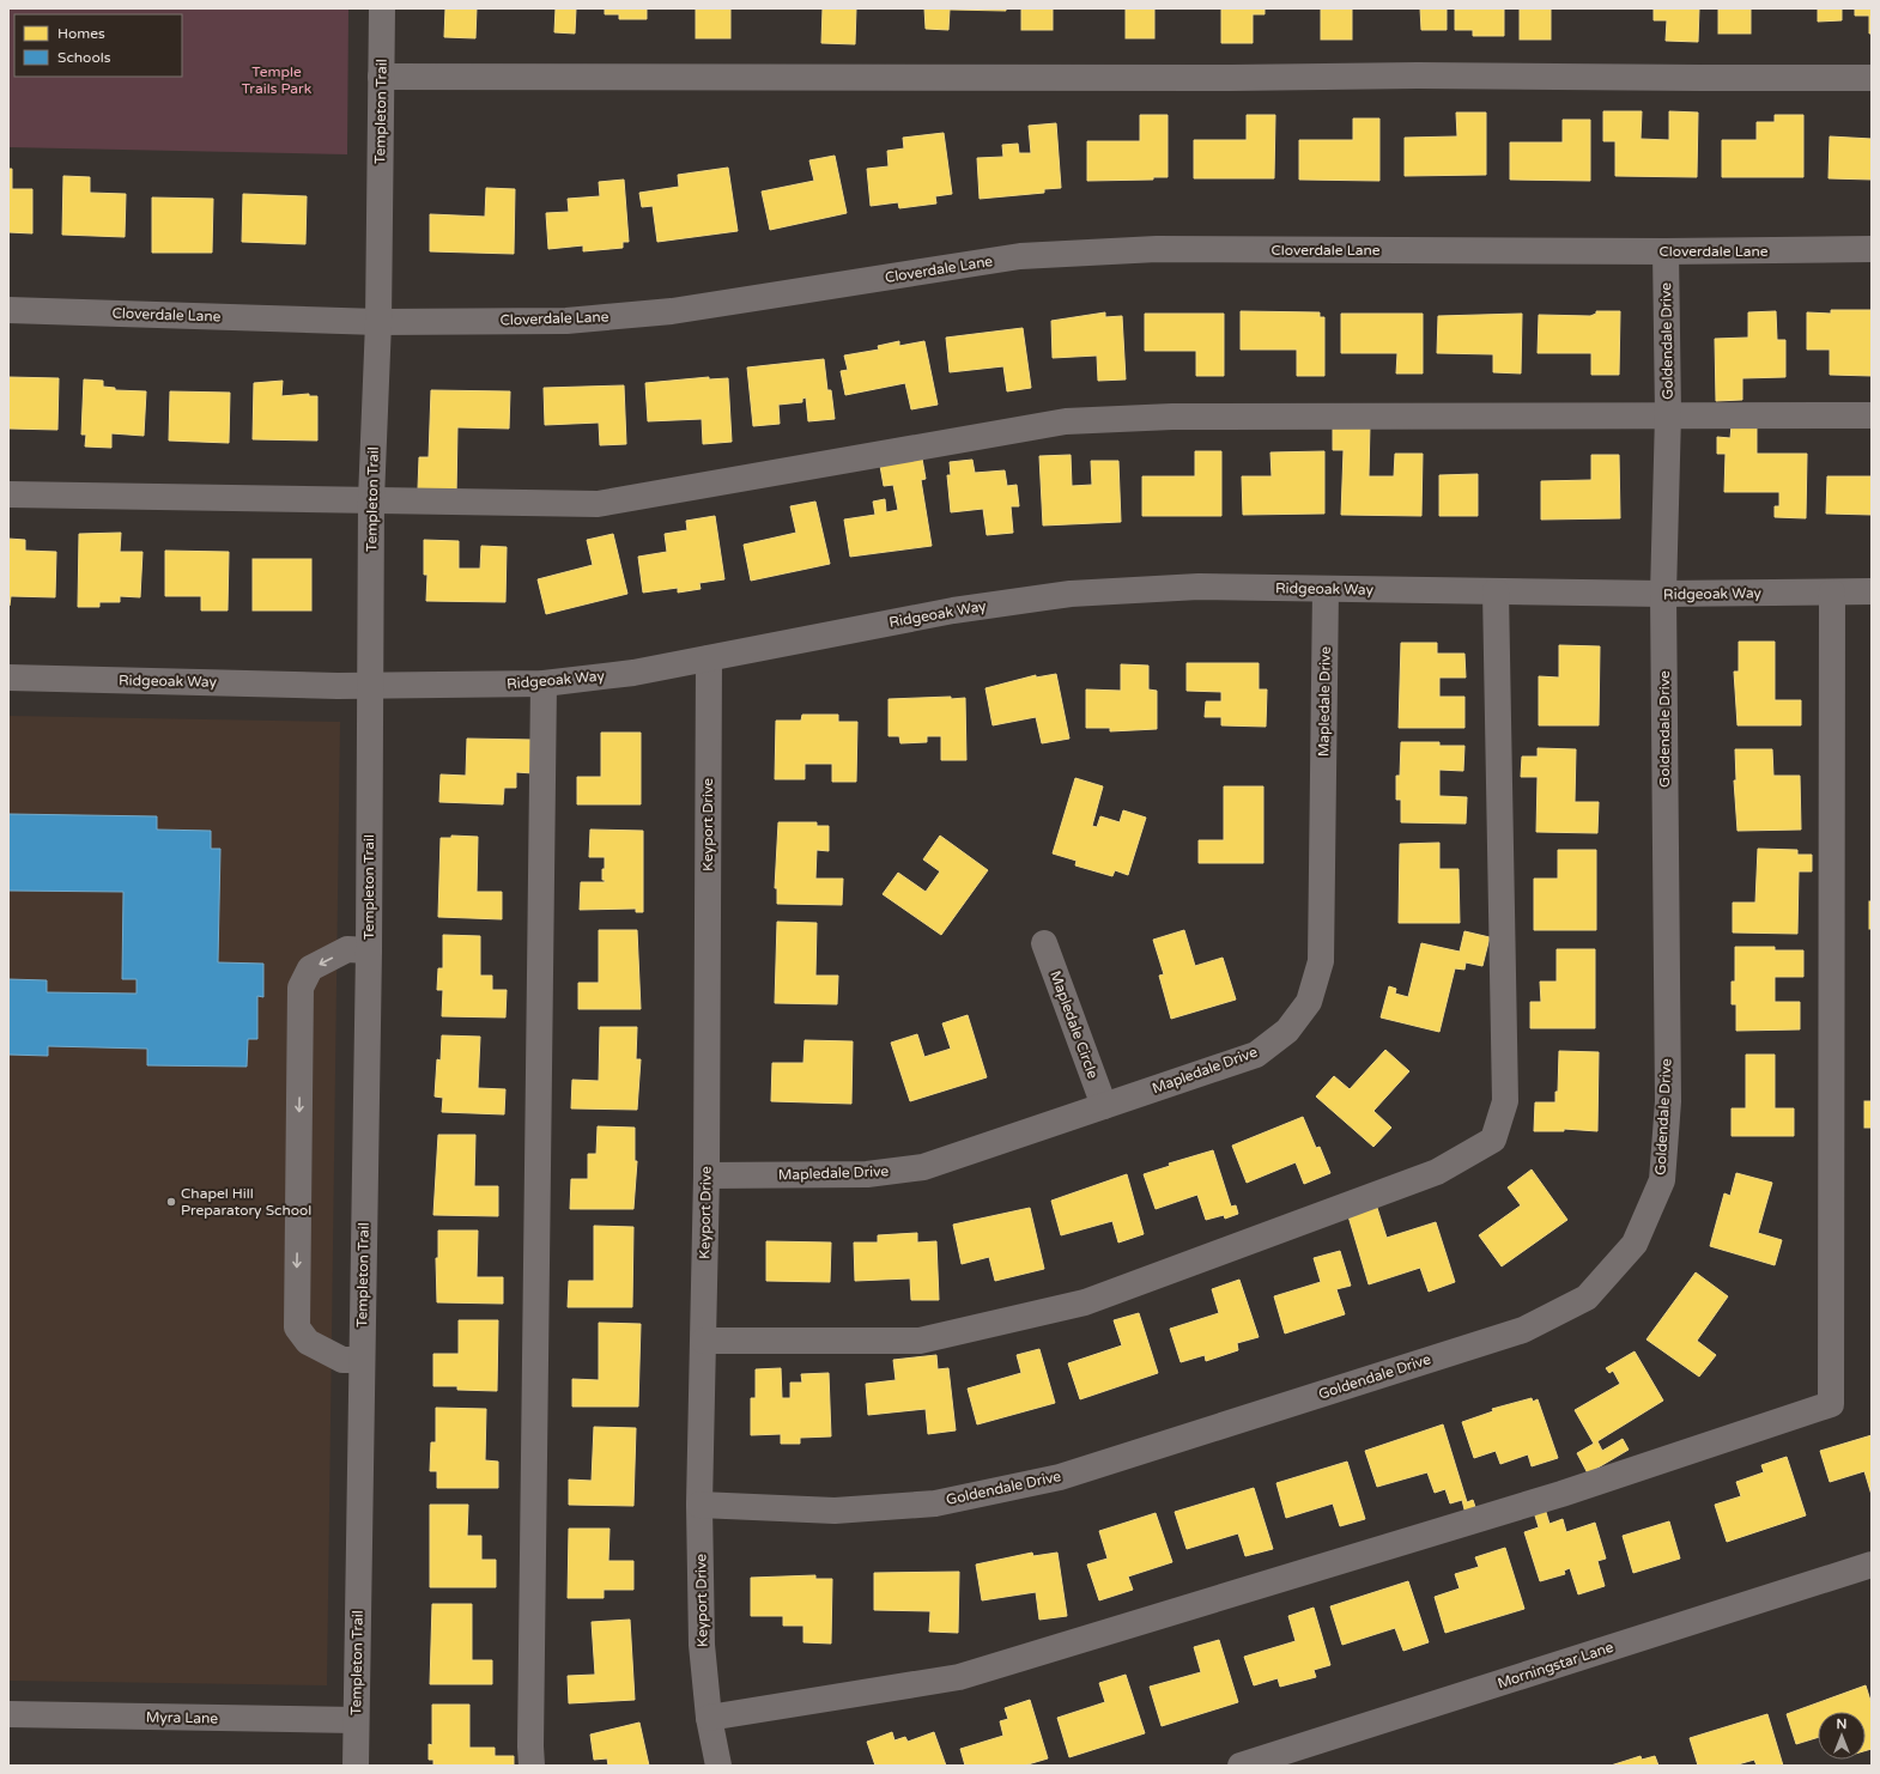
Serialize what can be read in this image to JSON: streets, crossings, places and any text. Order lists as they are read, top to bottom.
{
  "streets": {
    "street": [
      "Templeton Trail",
      "Cloverdale Lane",
      "Goldendale Drive",
      "Ridgeoak Way",
      "Mapledale Drive",
      "Keyport Drive",
      "Mapledale Circle",
      "Morningstar Lane",
      "Myra Lane"
    ]
  },
  "crossings": [
    ["Templeton Trail", "Cloverdale Lane"],
    ["Templeton Trail", "Ridgeoak Way"],
    ["Templeton Trail", "Myra Lane"],
    ["Cloverdale Lane", "Goldendale Drive"],
    ["Goldendale Drive", "Ridgeoak Way"],
    ["Goldendale Drive", "Keyport Drive"],
    ["Ridgeoak Way", "Mapledale Drive"],
    ["Ridgeoak Way", "Keyport Drive"],
    ["Mapledale Drive", "Keyport Drive"],
    ["Mapledale Drive", "Mapledale Circle"]
  ],
  "parks": ["Temple Trails Park"],
  "places": ["Chapel Hill Preparatory School"],
  "legend": ["Homes", "Schools"],
  "north": "top"
}
